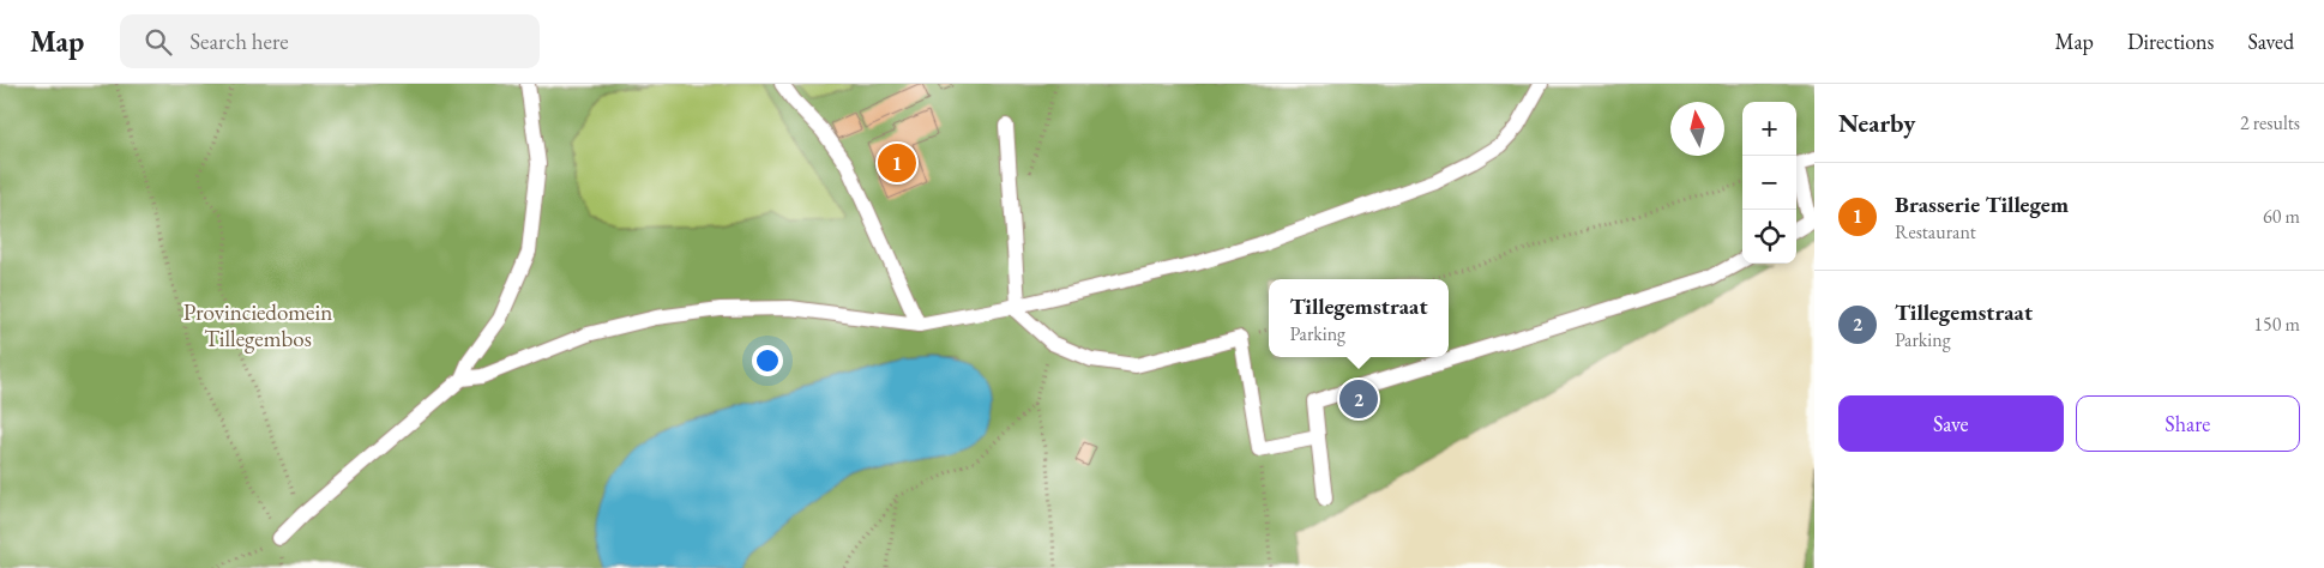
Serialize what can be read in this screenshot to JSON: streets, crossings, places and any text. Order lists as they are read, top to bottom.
{
  "parks": ["Provinciedomein Tillegembos"],
  "north": "top",
  "page": {
    "header": "Map",
    "search": "Search here",
    "nav": ["Map", "Directions", "Saved"],
    "heading": ["Nearby", "2 results"],
    "map_buttons": ["+", "−"],
    "pins": ["1", "2"],
    "list": [
      {
        "mark": "1",
        "name": "Brasserie Tillegem",
        "note": "Restaurant",
        "value": "60 m"
      },
      {
        "mark": "2",
        "name": "Tillegemstraat",
        "note": "Parking",
        "value": "150 m"
      }
    ],
    "popup": ["Tillegemstraat", "Parking"],
    "buttons": ["Save", "Share"]
  }
}
